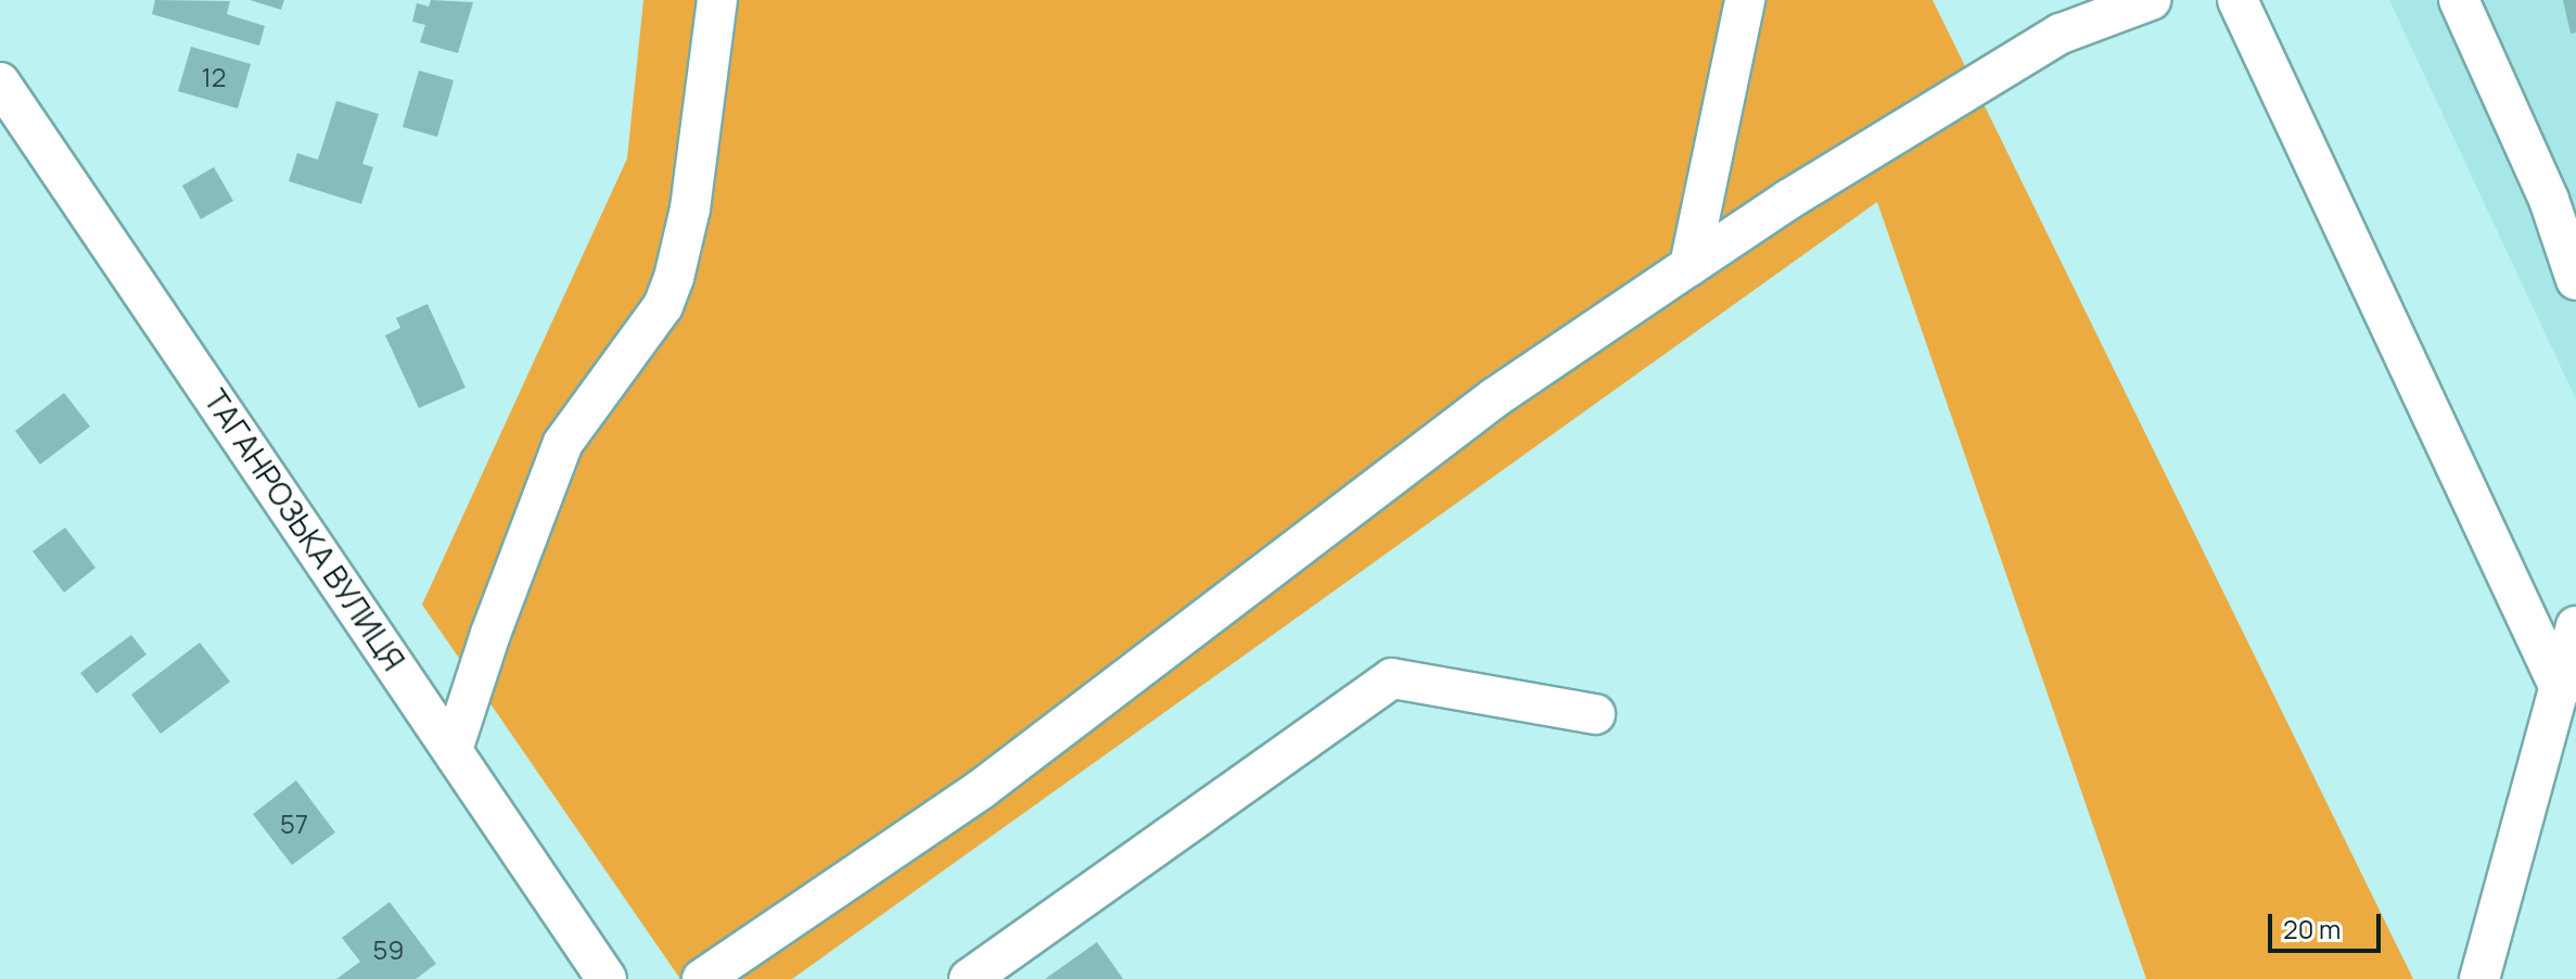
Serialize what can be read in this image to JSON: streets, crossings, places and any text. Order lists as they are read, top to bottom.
{
  "streets": {
    "street": ["ТАГАНРОЗЬКА ВУЛИЦЯ"]
  },
  "house_numbers": ["12", "57", "59"],
  "scale_bar": "20 m"
}
